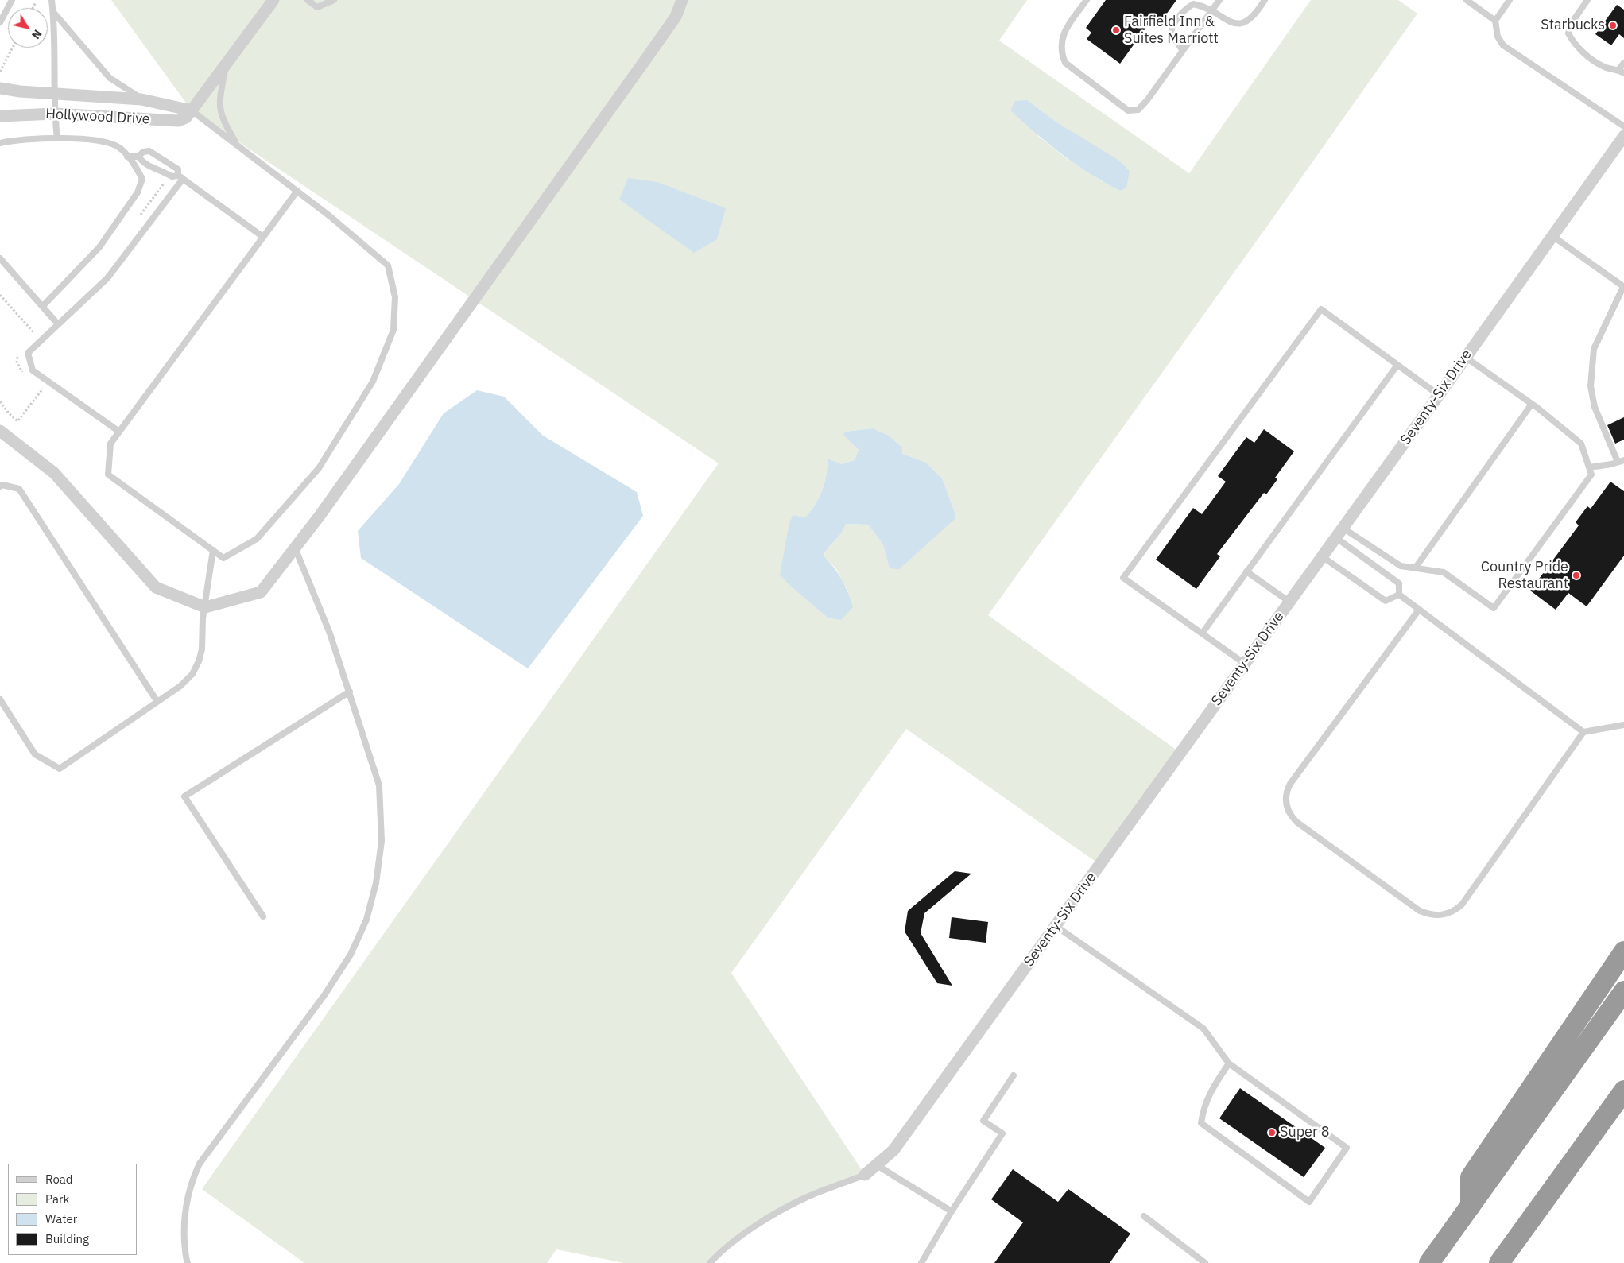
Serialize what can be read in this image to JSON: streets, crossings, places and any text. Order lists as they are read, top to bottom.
{
  "streets": {
    "street": ["Hollywood Drive", "Seventy-Six Drive"]
  },
  "places": [
    "Starbucks",
    "Fairfield Inn & Suites Marriott",
    "Country Pride Restaurant",
    "Super 8"
  ],
  "legend": [
    "Road",
    "Park",
    "Water",
    "Building"
  ],
  "north": "bottom right"
}
